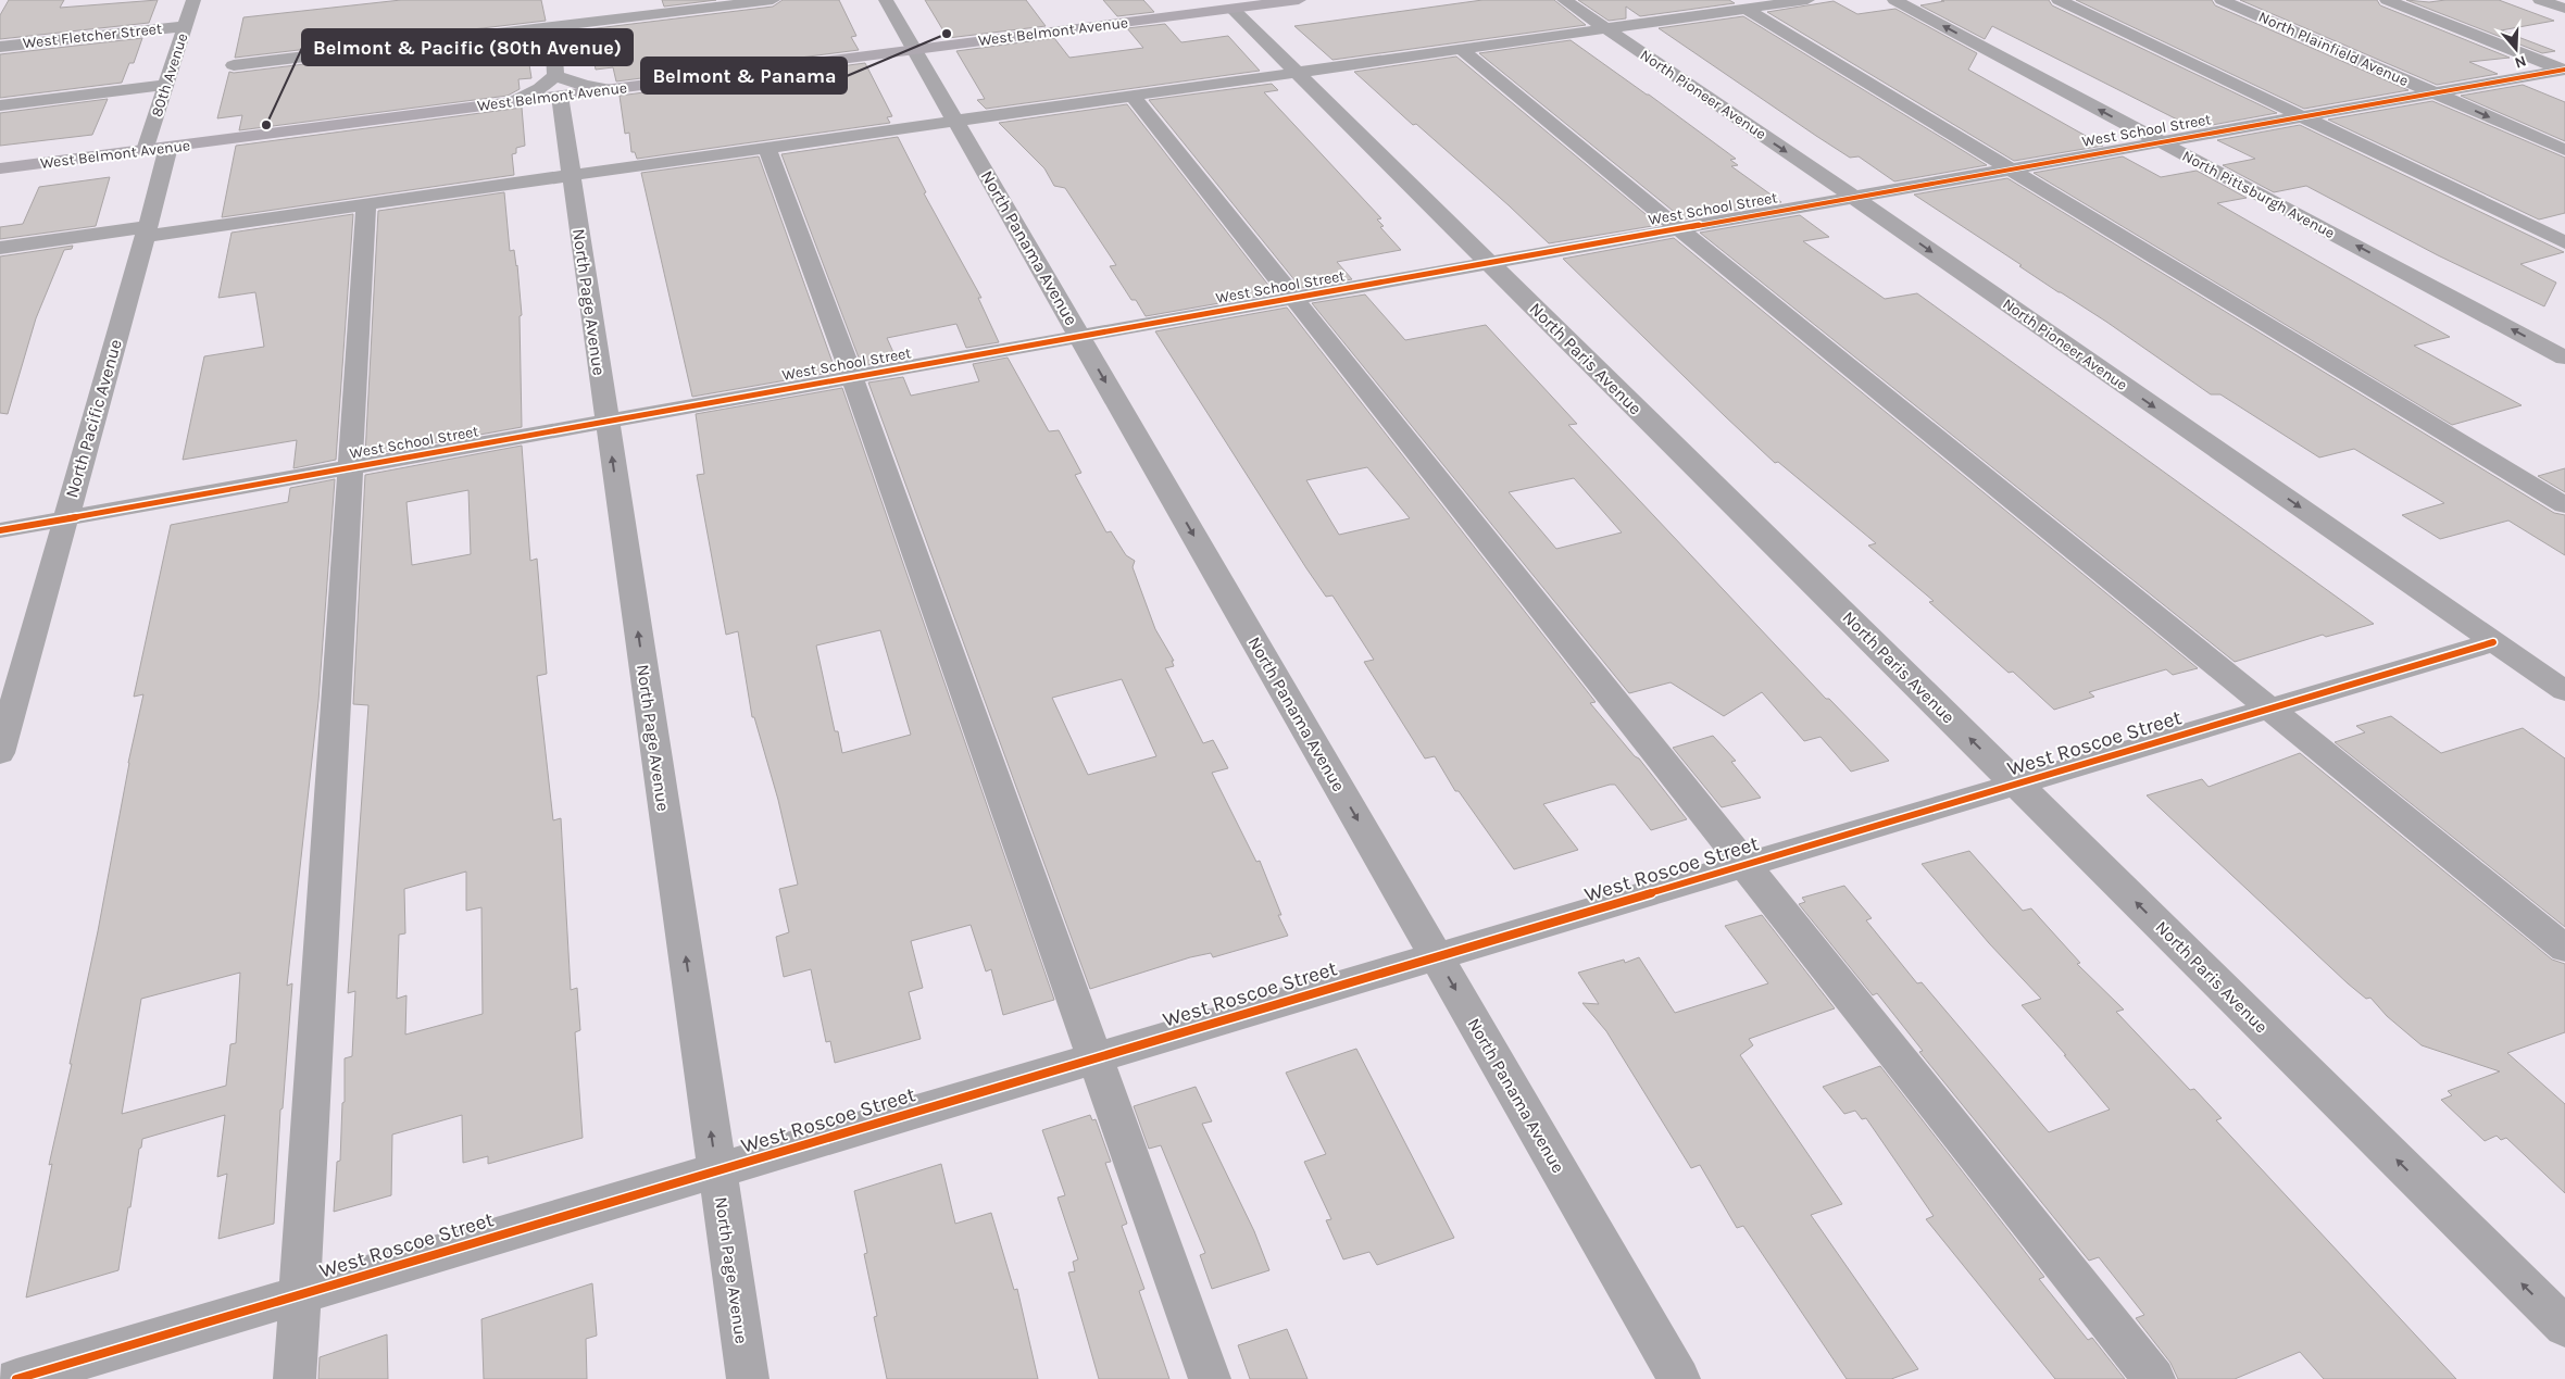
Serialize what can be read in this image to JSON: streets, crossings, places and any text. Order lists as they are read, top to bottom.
{
  "streets": {
    "main road": ["West Belmont Avenue"],
    "street": [
      "West Fletcher Street",
      "North Plainfield Avenue",
      "80th Avenue",
      "North Pioneer Avenue",
      "West School Street",
      "North Pittsburgh Avenue",
      "North Panama Avenue",
      "North Page Avenue",
      "North Paris Avenue",
      "North Pacific Avenue",
      "West Roscoe Street"
    ]
  },
  "crossings": [
    ["West Belmont Avenue", "80th Avenue"],
    ["West Belmont Avenue", "North Panama Avenue"],
    ["West Belmont Avenue", "North Page Avenue"],
    ["West Belmont Avenue", "North Paris Avenue"],
    ["West Belmont Avenue", "North Pacific Avenue"],
    ["West Fletcher Street", "80th Avenue"],
    ["North Plainfield Avenue", "West School Street"],
    ["80th Avenue", "North Pacific Avenue"],
    ["North Pioneer Avenue", "West School Street"],
    ["North Pioneer Avenue", "West Roscoe Street"],
    ["West School Street", "North Pittsburgh Avenue"],
    ["West School Street", "North Panama Avenue"],
    ["West School Street", "North Page Avenue"],
    ["West School Street", "North Paris Avenue"],
    ["West School Street", "North Pacific Avenue"],
    ["North Panama Avenue", "West Roscoe Street"],
    ["North Page Avenue", "West Roscoe Street"],
    ["North Paris Avenue", "West Roscoe Street"]
  ],
  "one_way": ["North Page Avenue"],
  "places": ["Belmont & Panama", "Belmont & Pacific (80th Avenue)"],
  "north": "bottom"
}
